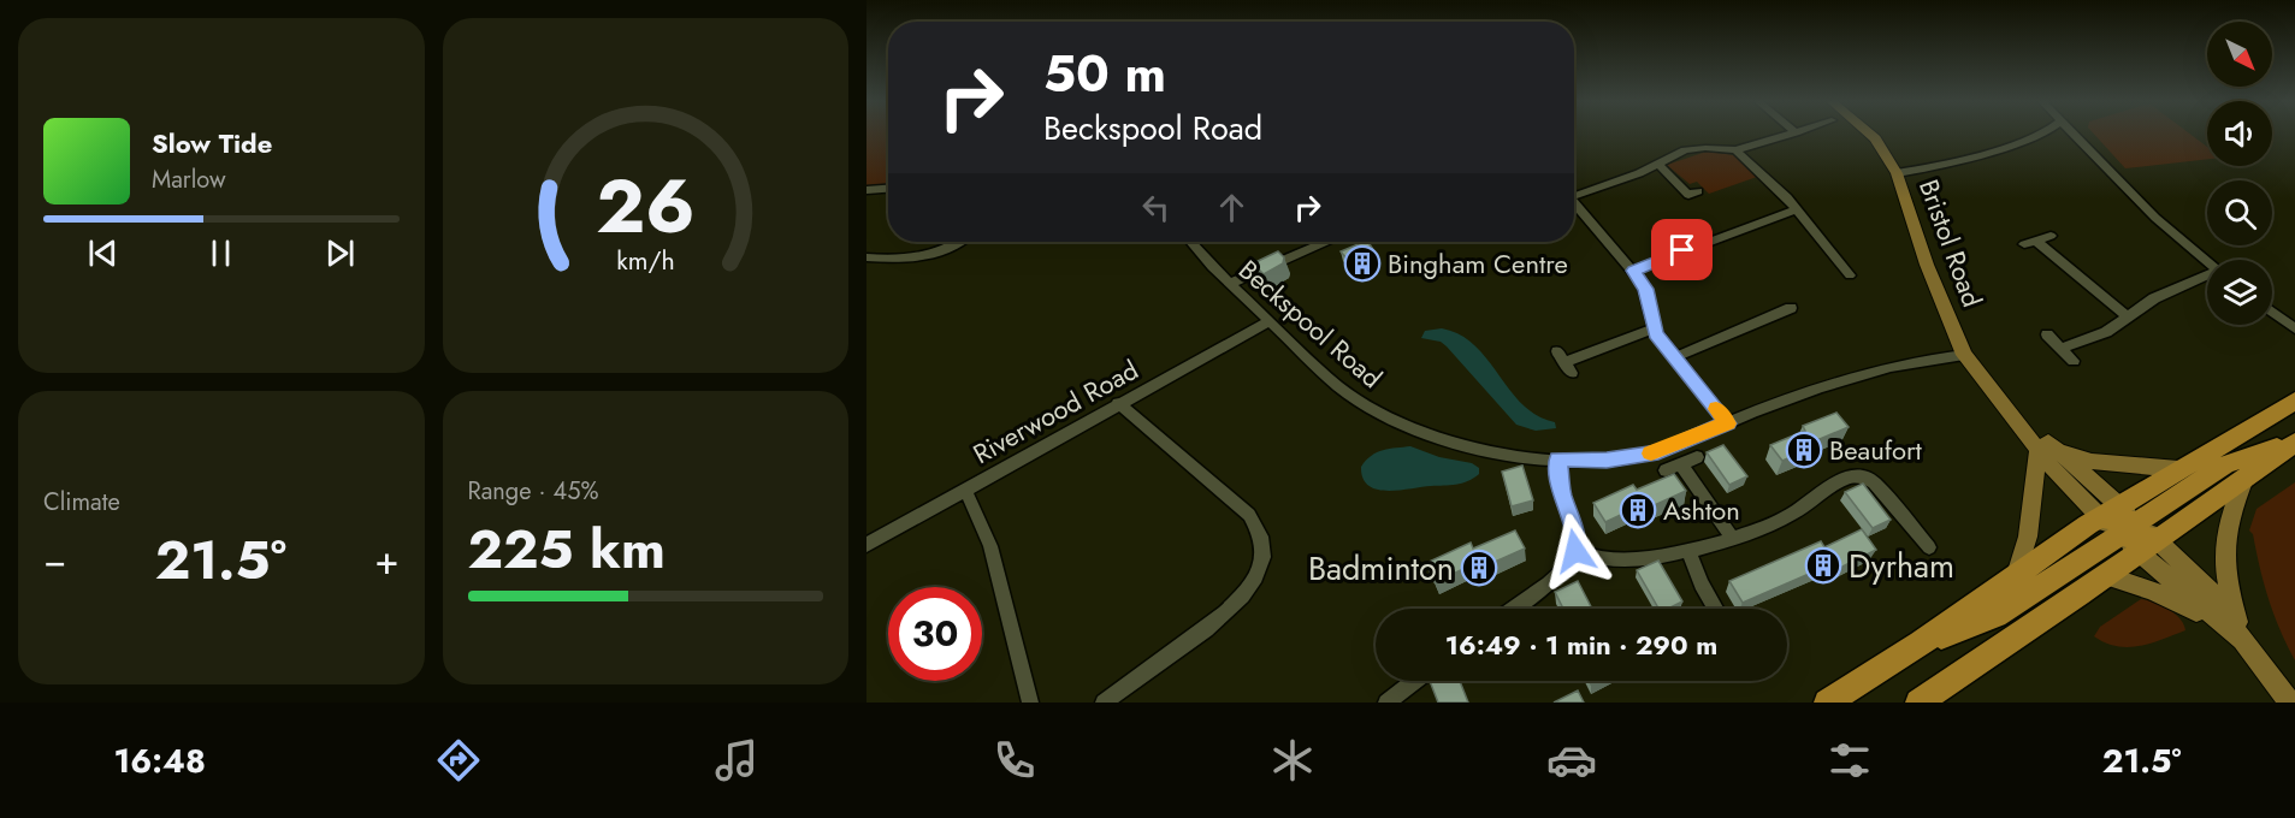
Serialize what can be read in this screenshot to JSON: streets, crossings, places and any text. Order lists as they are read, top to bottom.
{
  "streets": {
    "main road": ["Bristol Road"],
    "street": ["Beckspool Road", "Riverwood Road"]
  },
  "crossings": [
    ["Bristol Road", "Beckspool Road"],
    ["Beckspool Road", "Riverwood Road"]
  ],
  "places": {
    "building": [
      "Bingham Centre",
      "Beaufort",
      "Ashton",
      "Dyrham",
      "Badminton"
    ]
  },
  "north": "bottom right",
  "page": {
    "turn": ["50 m", "Beckspool Road"],
    "song": ["Slow Tide", "Marlow"],
    "tile": [
      "Climate",
      ["Range · 45%", "225 km"]
    ],
    "heat": ["−", "21.5°", "+"],
    "limit": "30",
    "trip": "16:49 · 1 min · 290 m",
    "tabs": ["16:48", "21.5°"],
    "gauge": ["26", "km/h"]
  }
}
